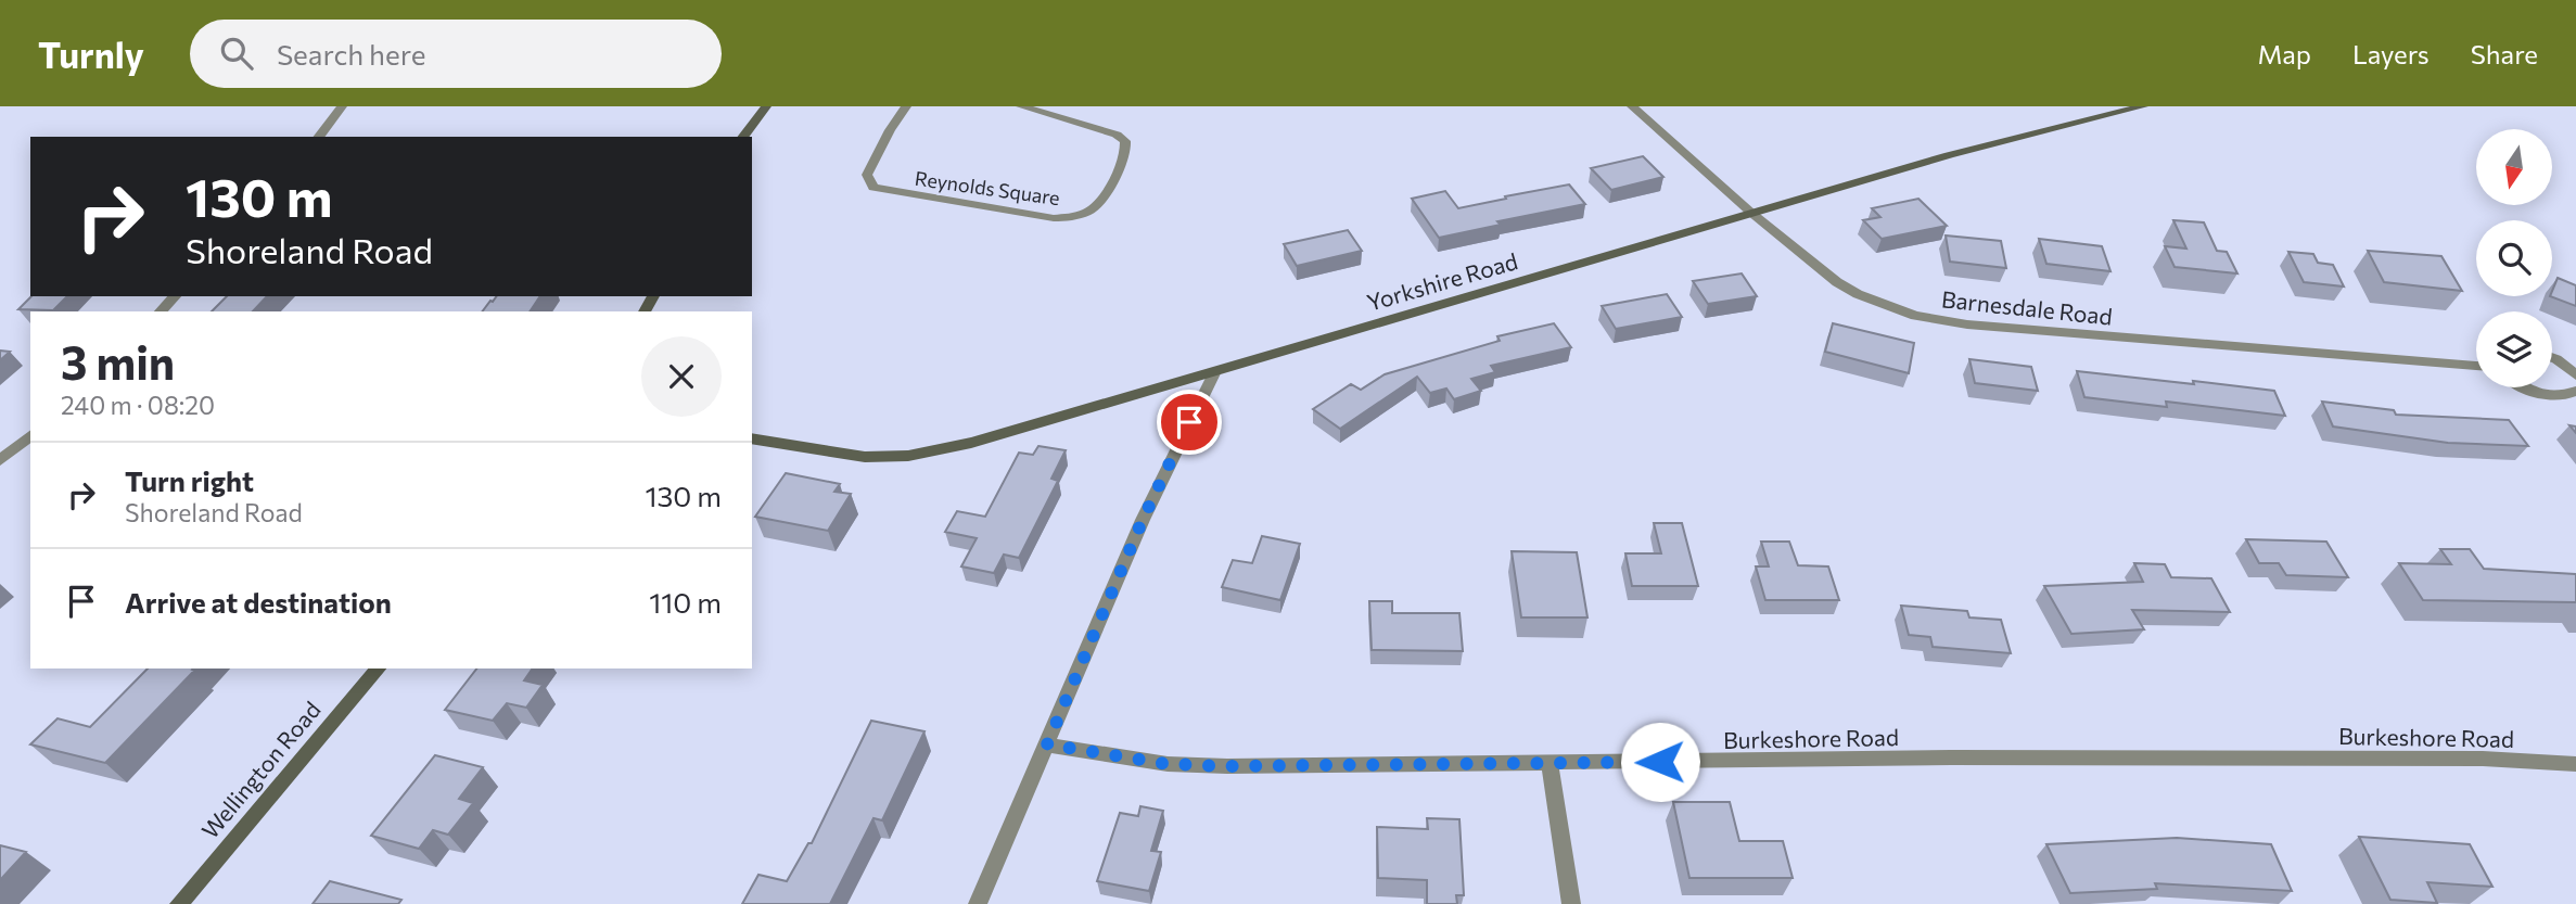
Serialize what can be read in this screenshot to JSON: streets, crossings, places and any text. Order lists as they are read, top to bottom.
{
  "streets": {
    "street": [
      "Reynolds Square",
      "Yorkshire Road",
      "Barnesdale Road",
      "Burkeshore Road",
      "Wellington Road"
    ]
  },
  "crossings": [
    ["Yorkshire Road", "Barnesdale Road"]
  ],
  "north": "bottom",
  "page": {
    "header": "Turnly",
    "search": "Search here",
    "nav": ["Map", "Layers", "Share"],
    "turn": ["130 m", "Shoreland Road"],
    "heading": ["3 min", "240 m · 08:20"],
    "list": [
      {
        "name": "Turn right",
        "note": "Shoreland Road",
        "value": "130 m"
      },
      {
        "name": "Arrive at destination",
        "value": "110 m"
      }
    ]
  }
}
